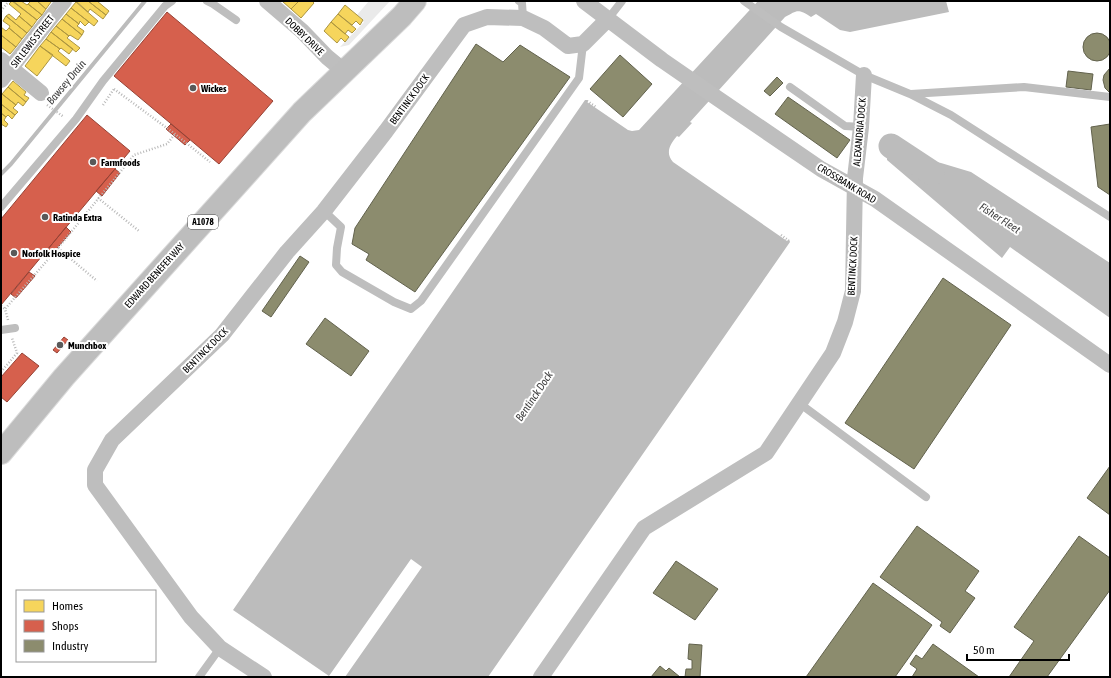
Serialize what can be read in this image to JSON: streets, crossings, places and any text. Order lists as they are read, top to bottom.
{
  "streets": {
    "main road": ["A1078", "EDWARD BENEFER WAY"],
    "street": [
      "DOBBY DRIVE",
      "SIR LEWIS STREET",
      "BENTINCK DOCK",
      "ALEXANDRIA DOCK",
      "CROSSBANK ROAD"
    ]
  },
  "crossings": [
    ["DOBBY DRIVE", "EDWARD BENEFER WAY"],
    ["BENTINCK DOCK", "ALEXANDRIA DOCK"],
    ["BENTINCK DOCK", "CROSSBANK ROAD"],
    ["ALEXANDRIA DOCK", "CROSSBANK ROAD"]
  ],
  "water": ["Bawsey Drain", "Fisher Fleet", "Bentinck Dock"],
  "places": [
    "Wickes",
    "Farmfoods",
    "Ratinda Extra",
    "Norfolk Hospice",
    "Munchbox"
  ],
  "legend": ["Homes", "Shops", "Industry"],
  "scale_bar": "50 m"
}
